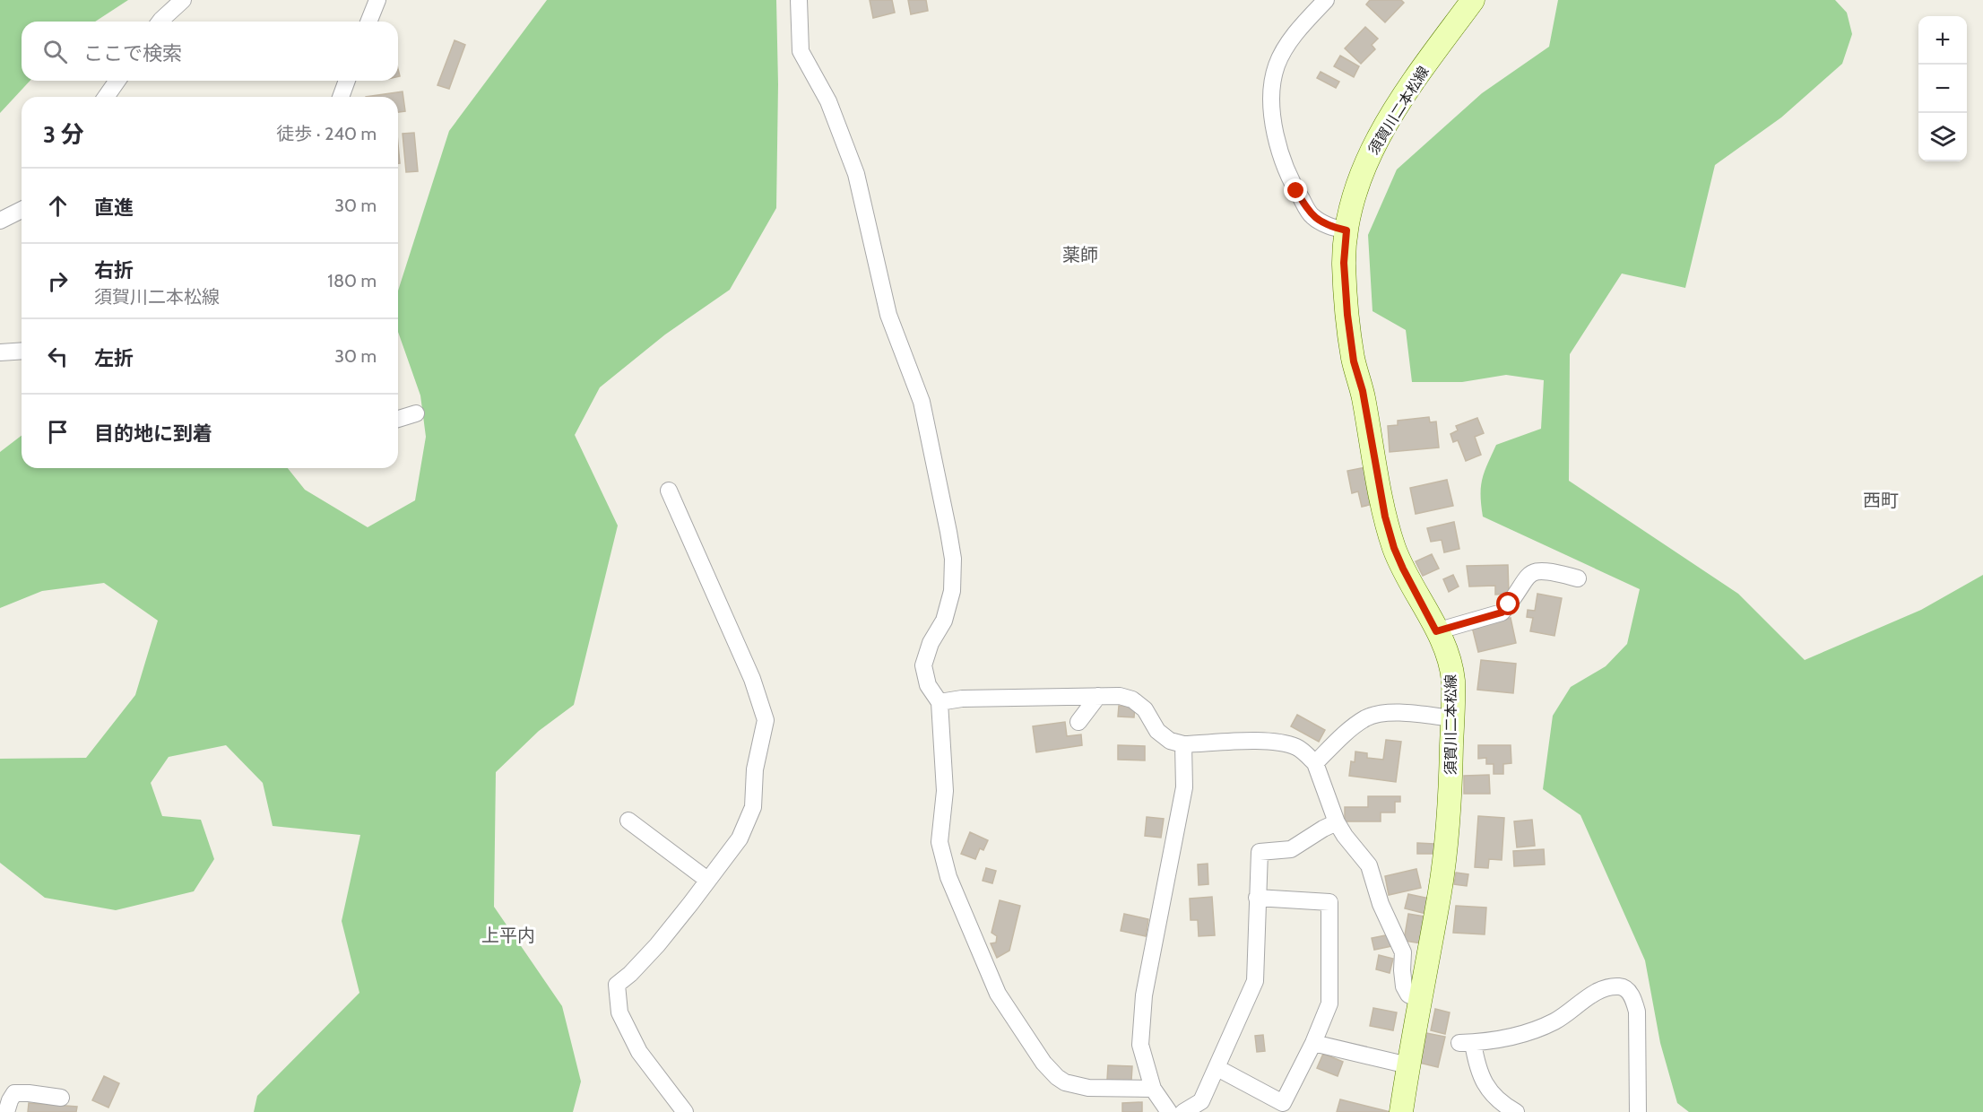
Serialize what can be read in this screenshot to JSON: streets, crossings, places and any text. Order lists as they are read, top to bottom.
{
  "streets": {
    "main road": ["須賀川二本松線"]
  },
  "districts": ["薬師", "西町", "上平内"],
  "page": {
    "map_buttons": ["+", "−"],
    "search": "ここで検索",
    "heading": ["3 分", "徒歩 · 240 m"],
    "list": [
      ["直進", "30 m"],
      ["右折", "須賀川二本松線", "180 m"],
      ["左折", "30 m"],
      "目的地に到着"
    ]
  }
}
